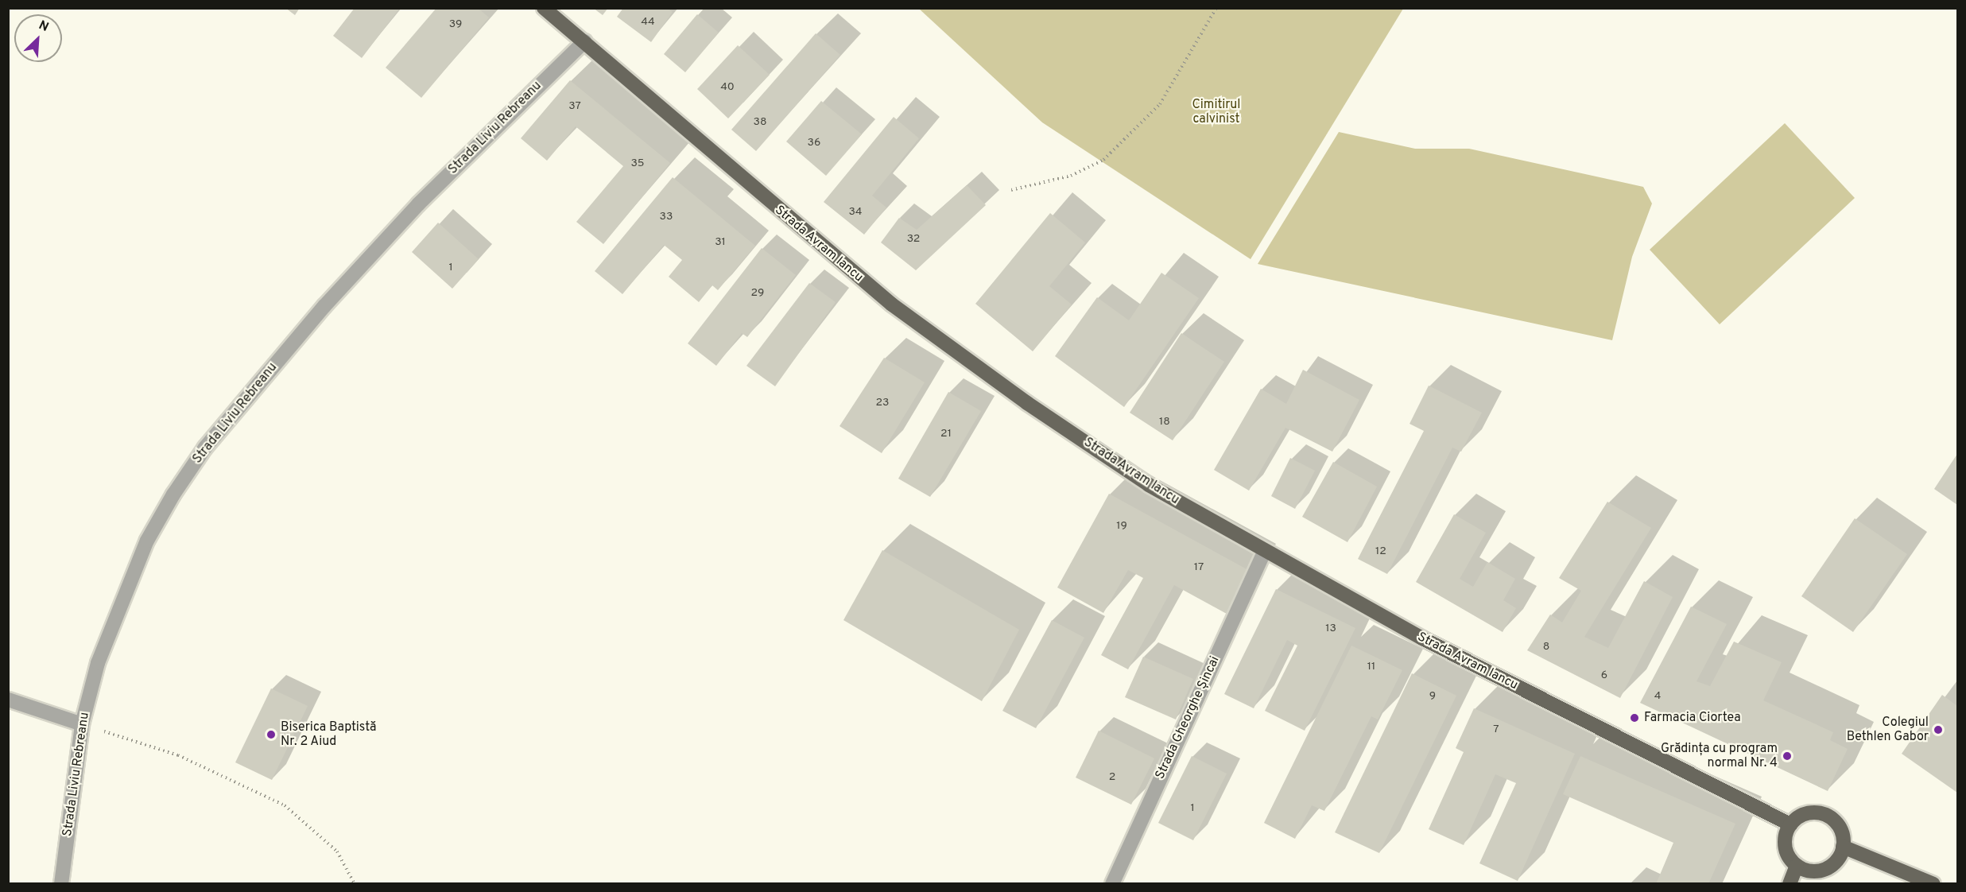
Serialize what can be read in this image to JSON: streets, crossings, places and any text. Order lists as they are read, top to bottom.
{
  "streets": {
    "main road": ["Strada Avram Iancu"],
    "street": ["Strada Liviu Rebreanu", "Strada Gheorghe Șincai"]
  },
  "crossings": [
    ["Strada Liviu Rebreanu", "Strada Avram Iancu"],
    ["Strada Avram Iancu", "Strada Gheorghe Șincai"]
  ],
  "parks": ["Cimitirul calvinist"],
  "places": [
    "Farmacia Ciortea",
    "Colegiul Bethlen Gabor",
    "Biserica Baptistă Nr. 2 Aiud",
    "Grădința cu program normal Nr. 4"
  ],
  "house_numbers": [
    "44",
    "39",
    "40",
    "37",
    "38",
    "36",
    "35",
    "34",
    "33",
    "32",
    "31",
    "1",
    "29",
    "23",
    "18",
    "21",
    "19",
    "12",
    "17",
    "13",
    "8",
    "11",
    "6",
    "9",
    "4",
    "7",
    "2",
    "1"
  ],
  "north": "top right"
}
